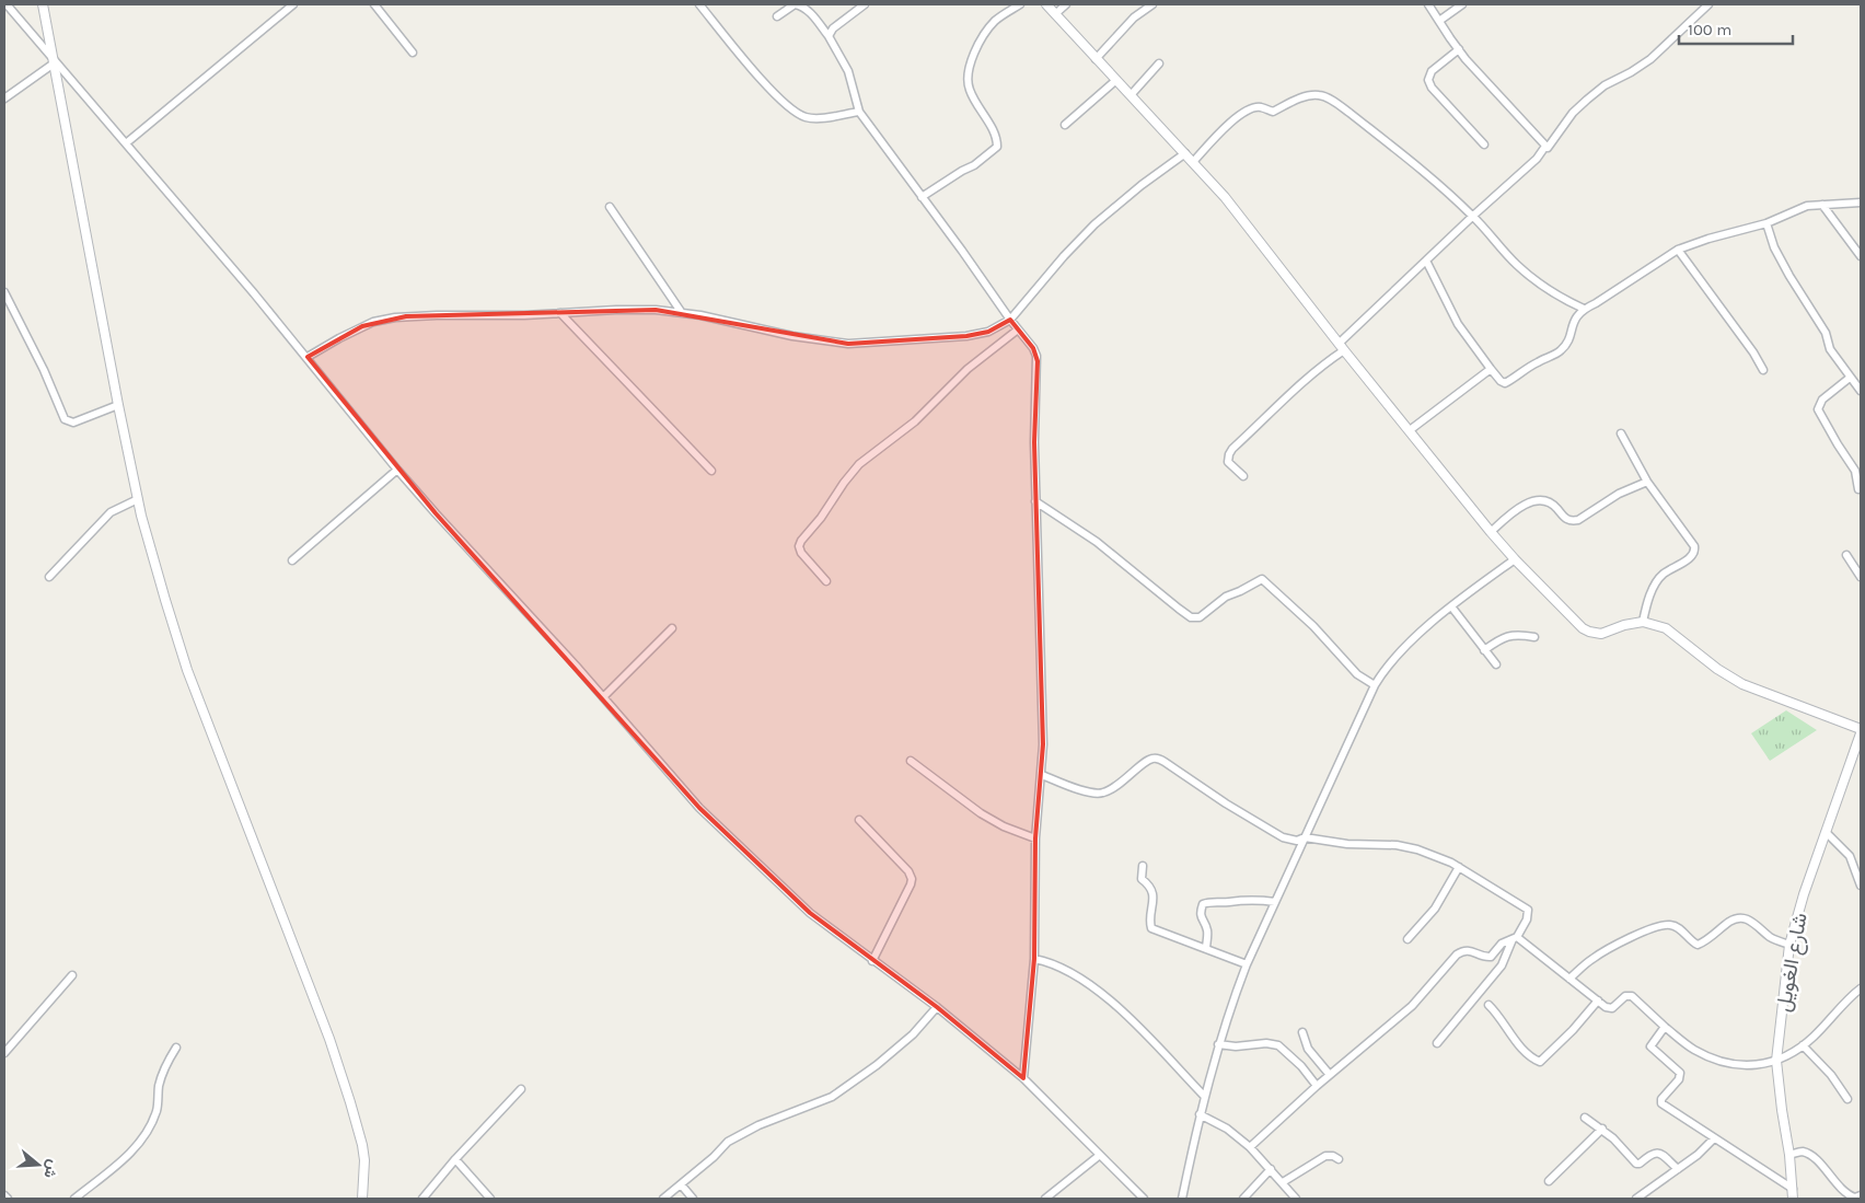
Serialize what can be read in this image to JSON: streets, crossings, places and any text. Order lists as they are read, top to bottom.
{
  "streets": {
    "street": ["شارع الغويل"]
  },
  "scale_bar": "100 m",
  "north": "right"
}
